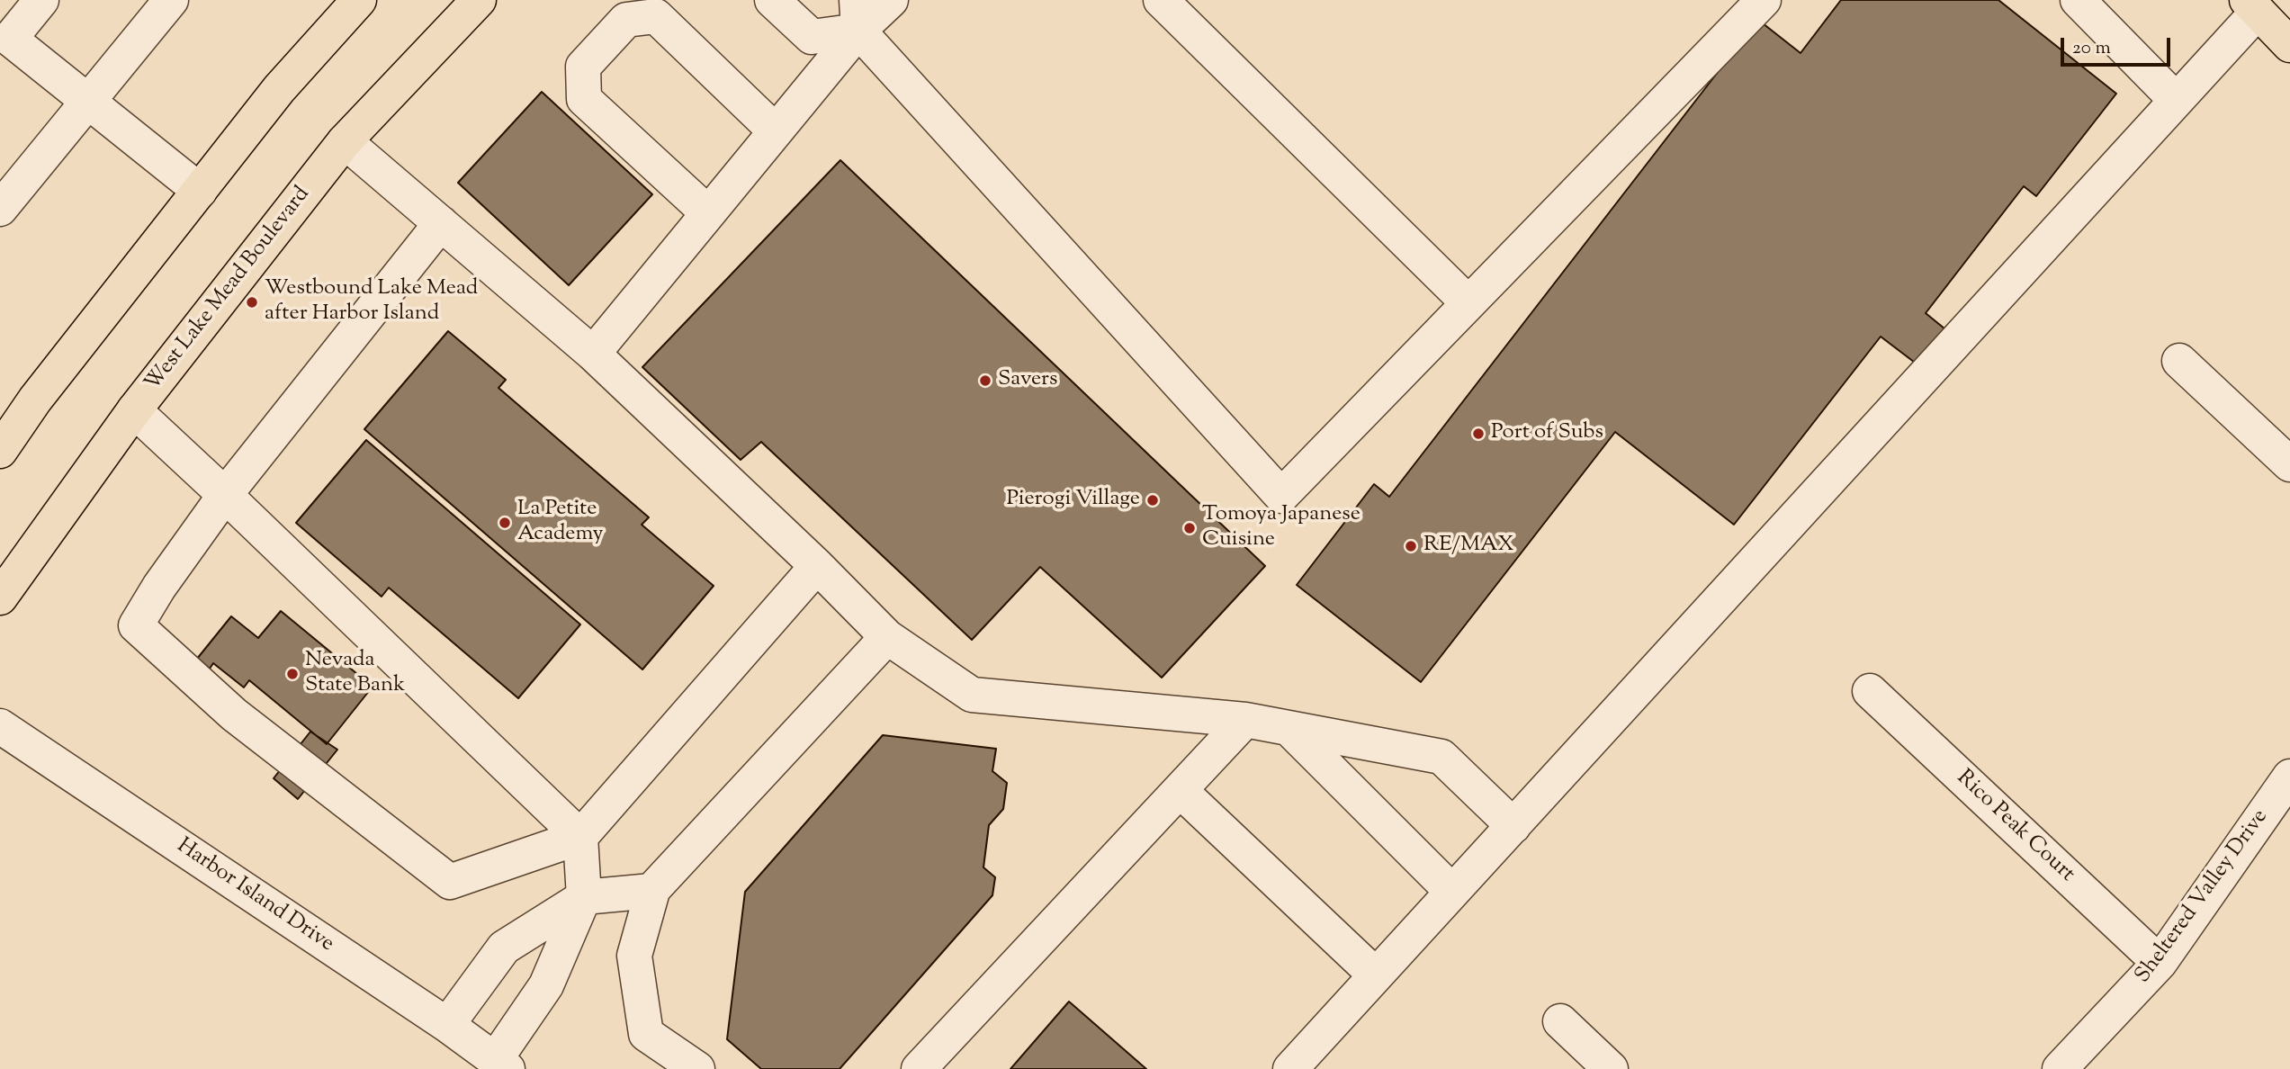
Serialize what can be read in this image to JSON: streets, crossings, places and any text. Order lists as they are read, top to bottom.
{
  "streets": {
    "main road": ["West Lake Mead Boulevard"],
    "street": ["Rico Peak Court", "Harbor Island Drive", "Sheltered Valley Drive"]
  },
  "crossings": [
    ["Rico Peak Court", "Sheltered Valley Drive"]
  ],
  "places": [
    "Westbound Lake Mead after Harbor Island",
    "Savers",
    "Port of Subs",
    "Pierogi Village",
    "La Petite Academy",
    "Tomoya Japanese Cuisine",
    "RE/MAX",
    "Nevada State Bank"
  ],
  "scale_bar": "20 m"
}
